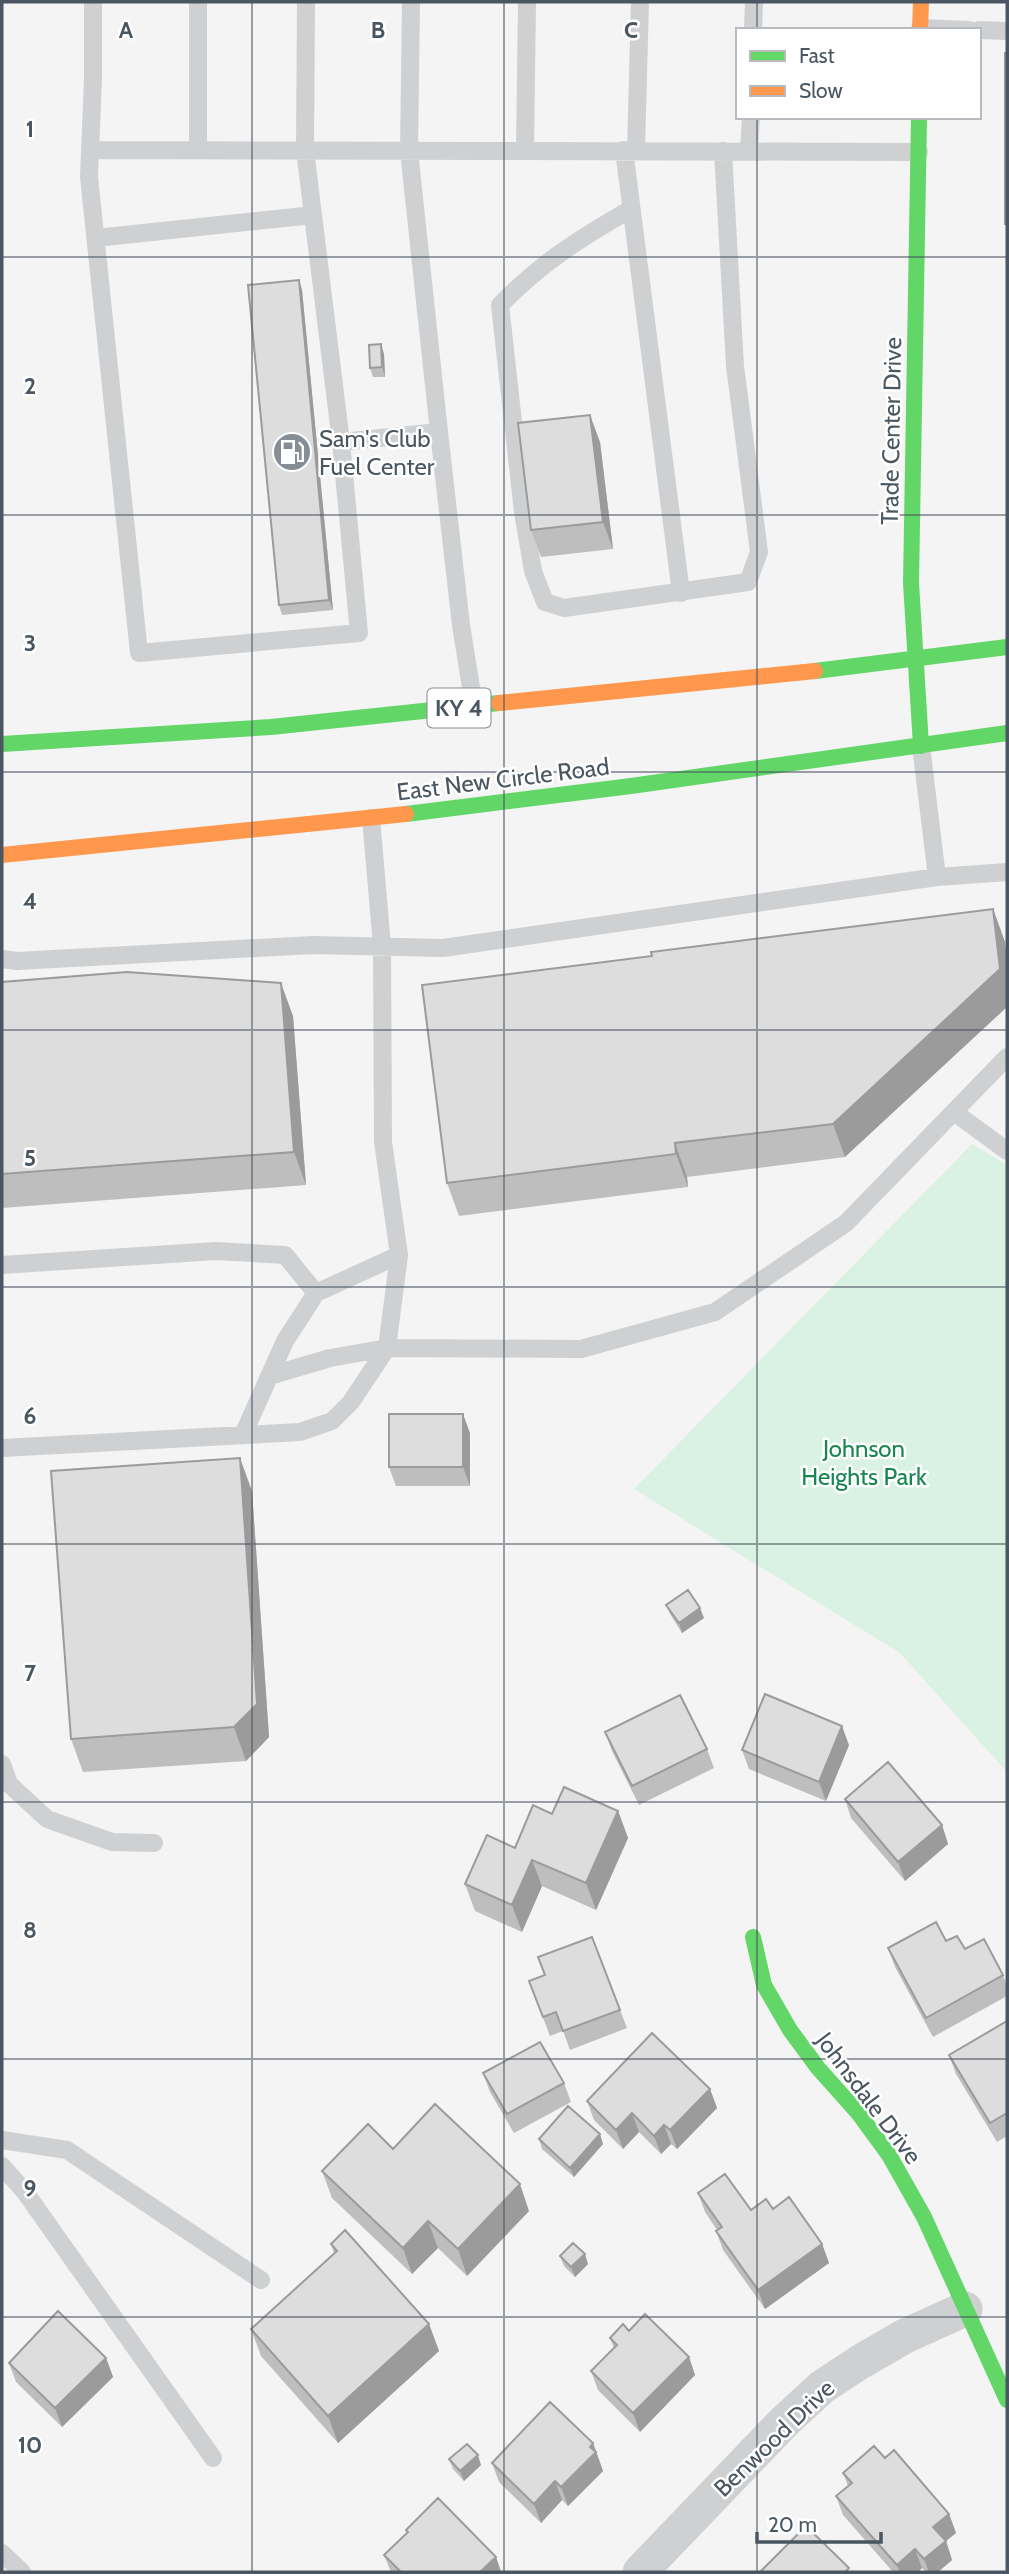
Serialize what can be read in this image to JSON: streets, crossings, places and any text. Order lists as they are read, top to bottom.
{
  "streets": {
    "main road": [
      "Trade Center Drive",
      "KY 4",
      "East New Circle Road",
      "Johnsdale Drive"
    ],
    "street": ["Benwood Drive"]
  },
  "crossings": [
    ["Trade Center Drive", "KY 4"],
    ["Trade Center Drive", "East New Circle Road"],
    ["Johnsdale Drive", "Benwood Drive"]
  ],
  "parks": ["Johnson Heights Park"],
  "places": {
    "fuel station": ["Sam's Club Fuel Center"]
  },
  "legend": ["Fast", "Slow"],
  "scale_bar": "20 m",
  "grid": {
    "columns": ["A", "B", "C"],
    "rows": [
      "1",
      "2",
      "3",
      "4",
      "5",
      "6",
      "7",
      "8",
      "9",
      "10"
    ]
  }
}
